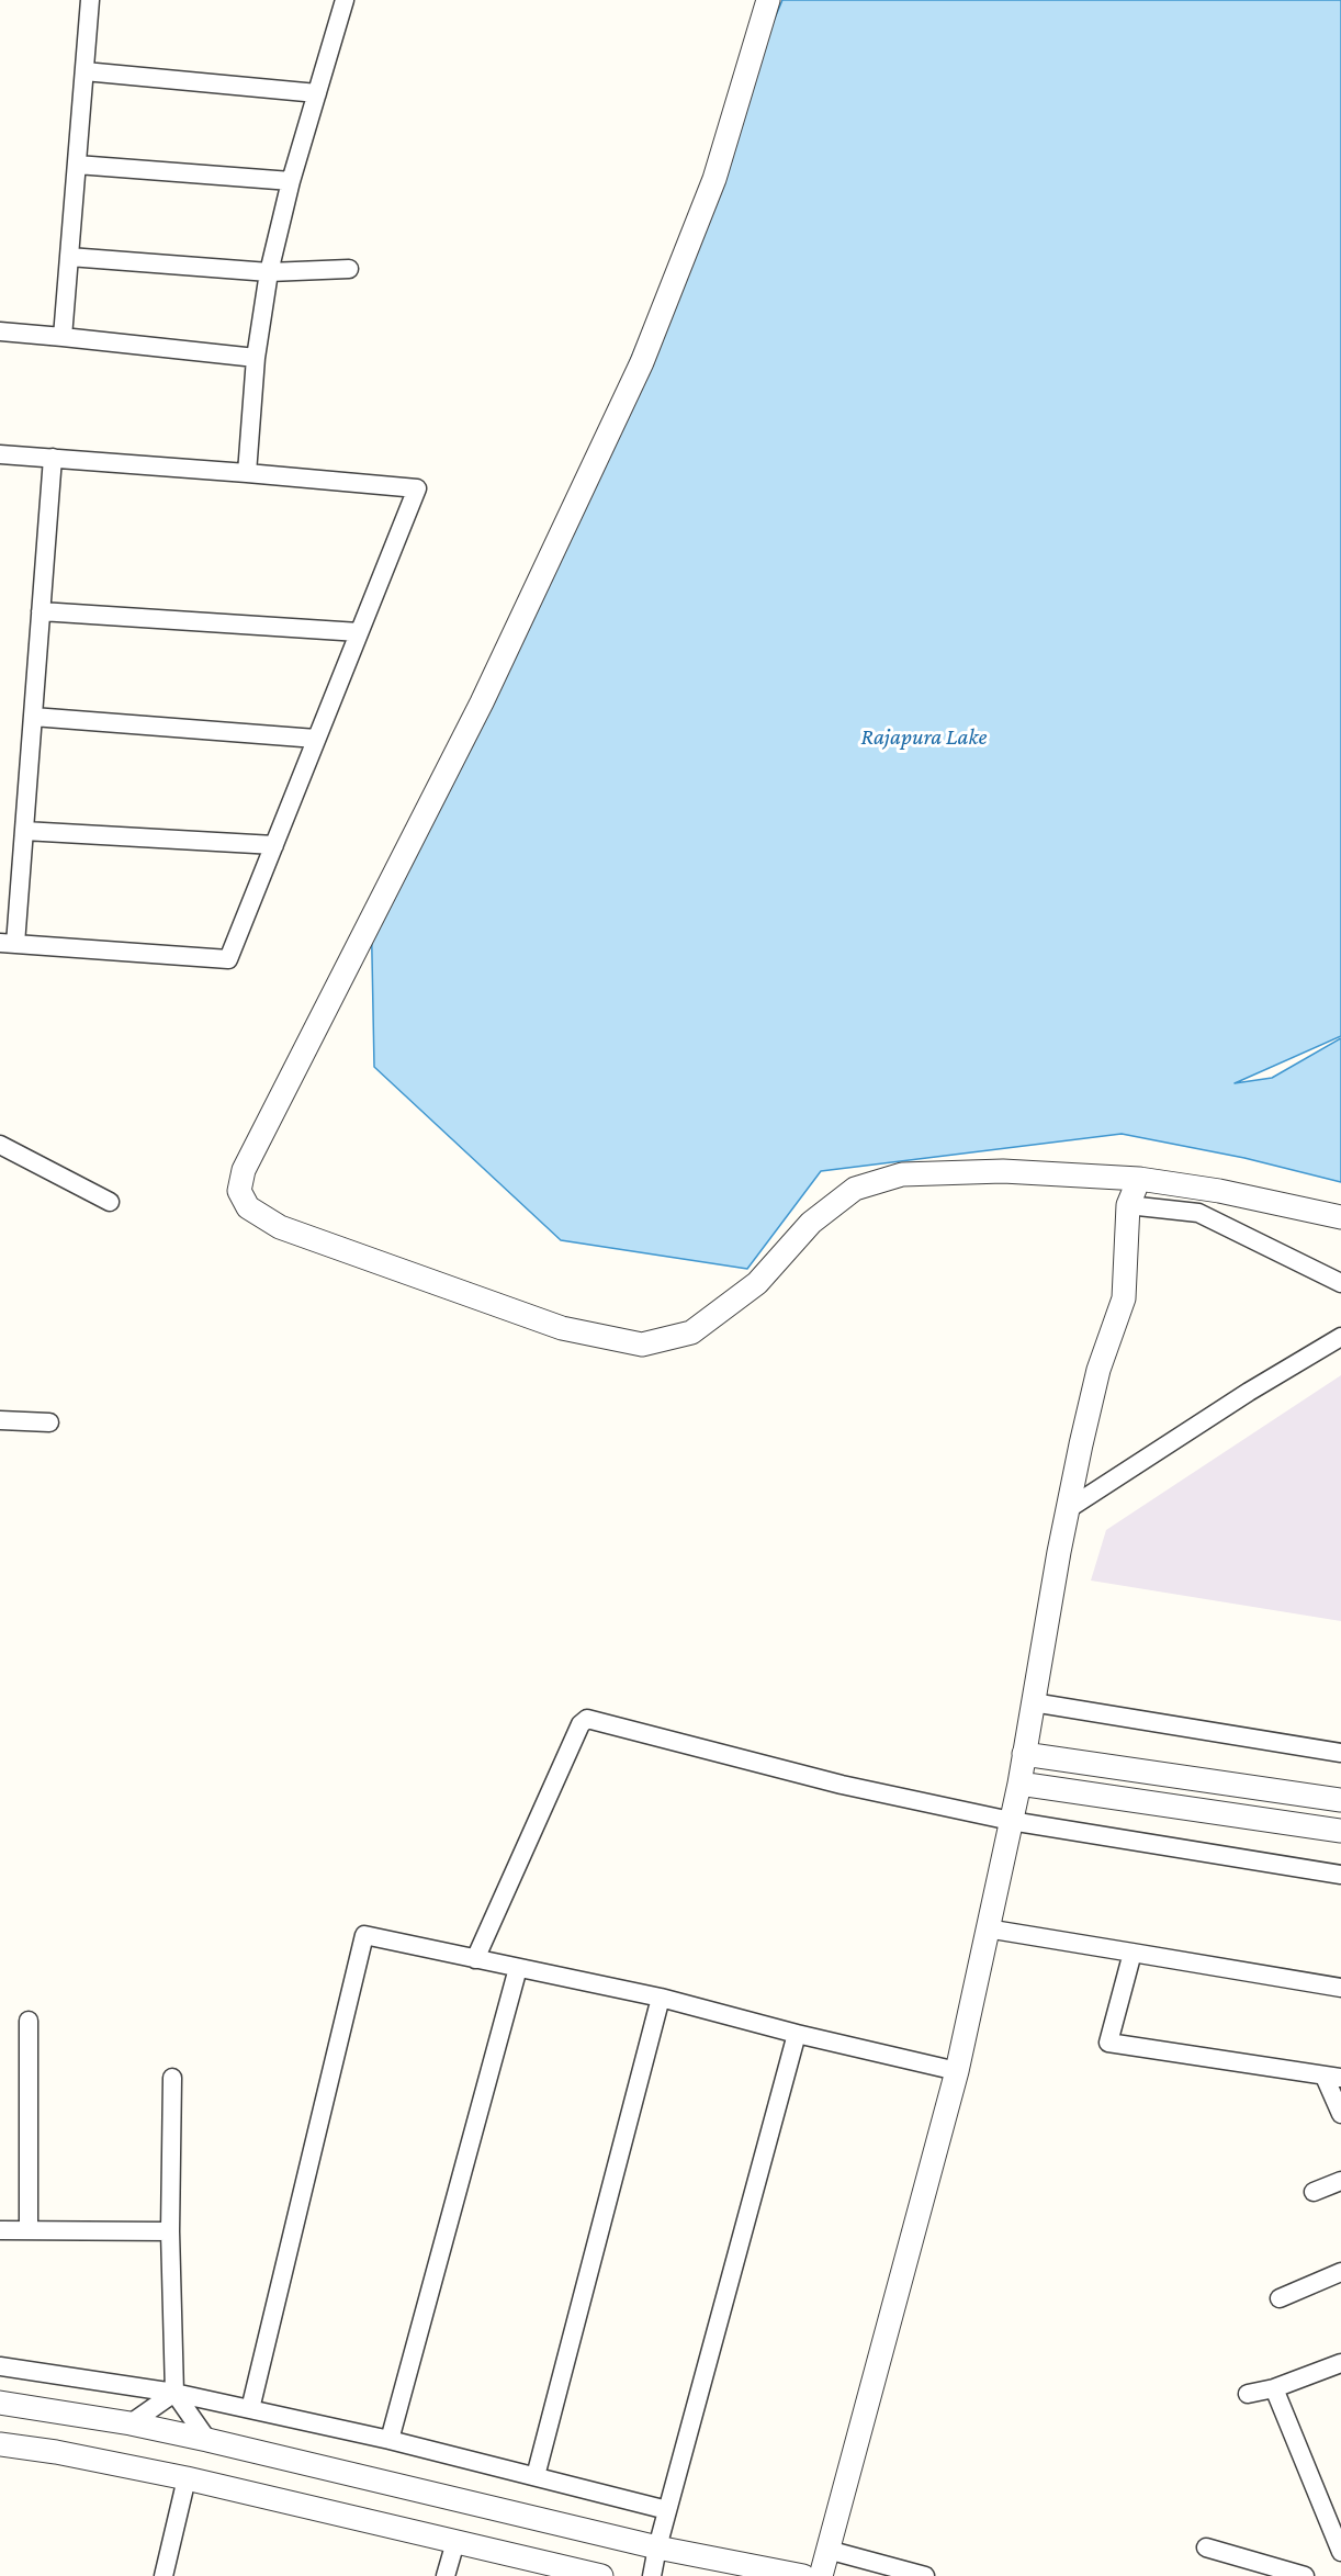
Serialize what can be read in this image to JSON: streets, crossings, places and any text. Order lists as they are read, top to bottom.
{
  "water": ["Rajapura Lake"]
}
